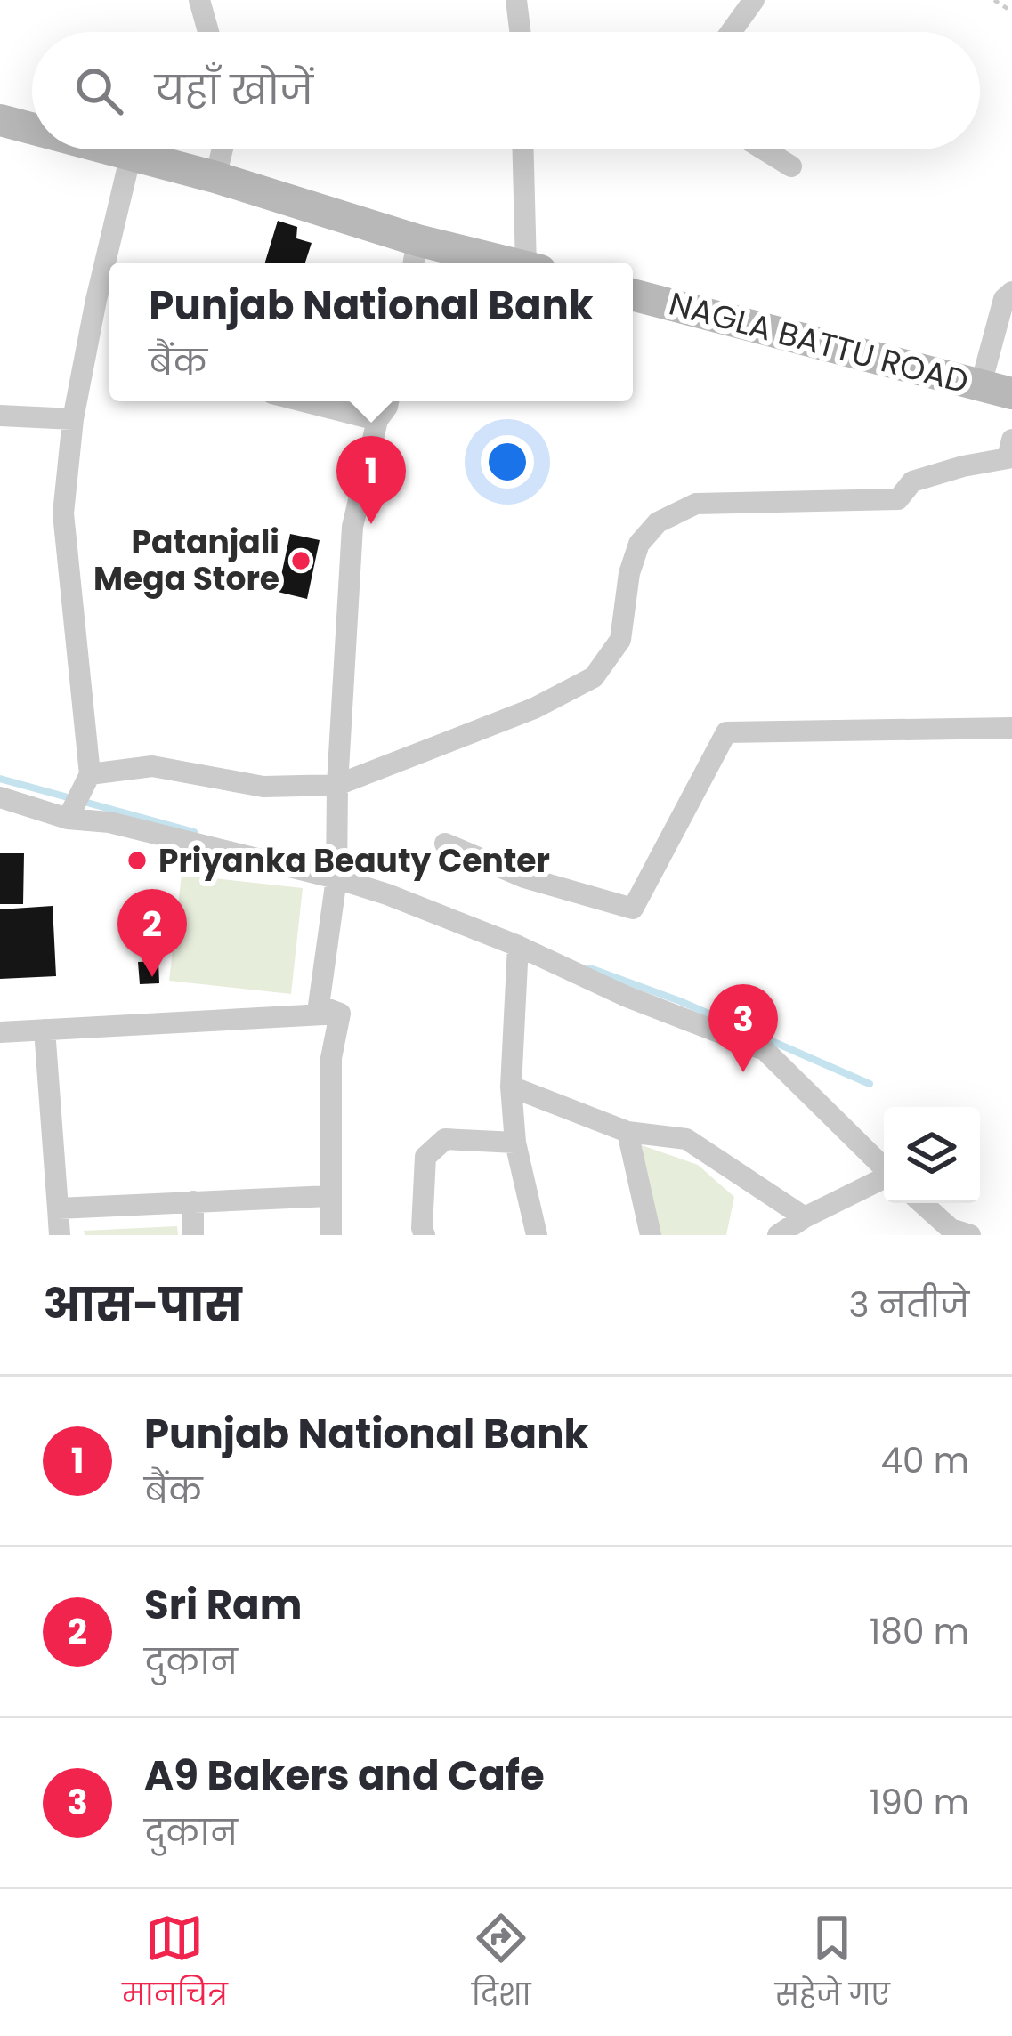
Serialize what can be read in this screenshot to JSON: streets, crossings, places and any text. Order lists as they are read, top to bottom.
{
  "streets": {
    "street": ["NAGLA BATTU ROAD"]
  },
  "places": ["Patanjali Mega Store", "Priyanka Beauty Center"],
  "page": {
    "search": "यहाँ खोजें",
    "popup": ["Punjab National Bank", "बैंक"],
    "pins": ["1", "2", "3"],
    "heading": ["आस-पास", "3 नतीजे"],
    "list": [
      {
        "mark": "1",
        "name": "Punjab National Bank",
        "note": "बैंक",
        "value": "40 m"
      },
      {
        "mark": "2",
        "name": "Sri Ram",
        "note": "दुकान",
        "value": "180 m"
      },
      {
        "mark": "3",
        "name": "A9 Bakers and Cafe",
        "note": "दुकान",
        "value": "190 m"
      }
    ],
    "nav": ["मानचित्र", "दिशा", "सहेजे गए"]
  }
}
